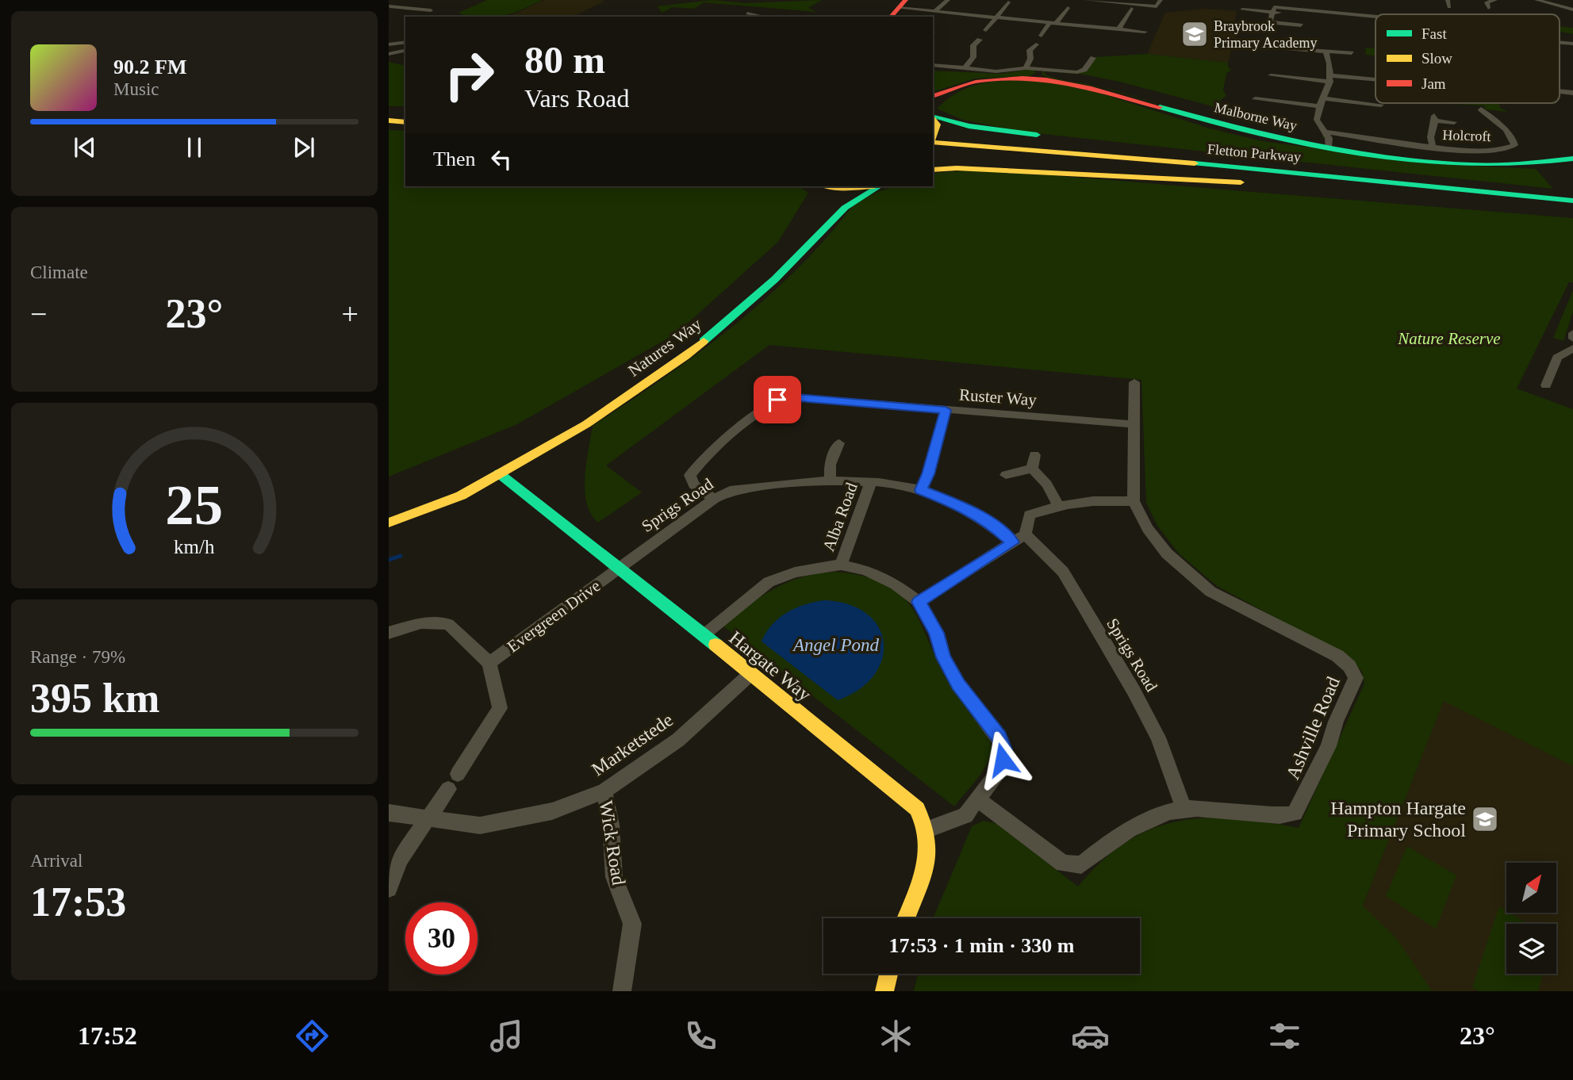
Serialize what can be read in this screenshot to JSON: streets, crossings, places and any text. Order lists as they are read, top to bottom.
{
  "streets": {
    "main road": [
      "Malborne Way",
      "Fletton Parkway",
      "Natures Way",
      "Hargate Way"
    ],
    "street": [
      "Holcroft",
      "Ruster Way",
      "Sprigs Road",
      "Alba Road",
      "Evergreen Drive",
      "Ashville Road",
      "Marketstede",
      "Wick Road"
    ]
  },
  "crossings": [
    ["Natures Way", "Hargate Way"],
    ["Ruster Way", "Sprigs Road"],
    ["Ruster Way", "Ashville Road"],
    ["Sprigs Road", "Alba Road"],
    ["Sprigs Road", "Evergreen Drive"],
    ["Sprigs Road", "Hargate Way"],
    ["Sprigs Road", "Ashville Road"],
    ["Evergreen Drive", "Hargate Way"],
    ["Hargate Way", "Marketstede"],
    ["Marketstede", "Wick Road"]
  ],
  "water": ["Angel Pond"],
  "parks": ["Nature Reserve"],
  "places": {
    "school or university": ["Braybrook Primary Academy", "Hampton Hargate Primary School"]
  },
  "legend": ["Fast", "Slow", "Jam"],
  "north": "top right",
  "page": {
    "turn": ["80 m", "Vars Road"],
    "song": ["90.2 FM", "Music"],
    "then": "Then",
    "tile": [
      "Climate",
      ["Range · 79%", "395 km"],
      ["Arrival", "17:53"]
    ],
    "heat": ["−", "23°", "+"],
    "limit": "30",
    "trip": "17:53 · 1 min · 330 m",
    "tabs": ["17:52", "23°"],
    "gauge": ["25", "km/h"]
  }
}
